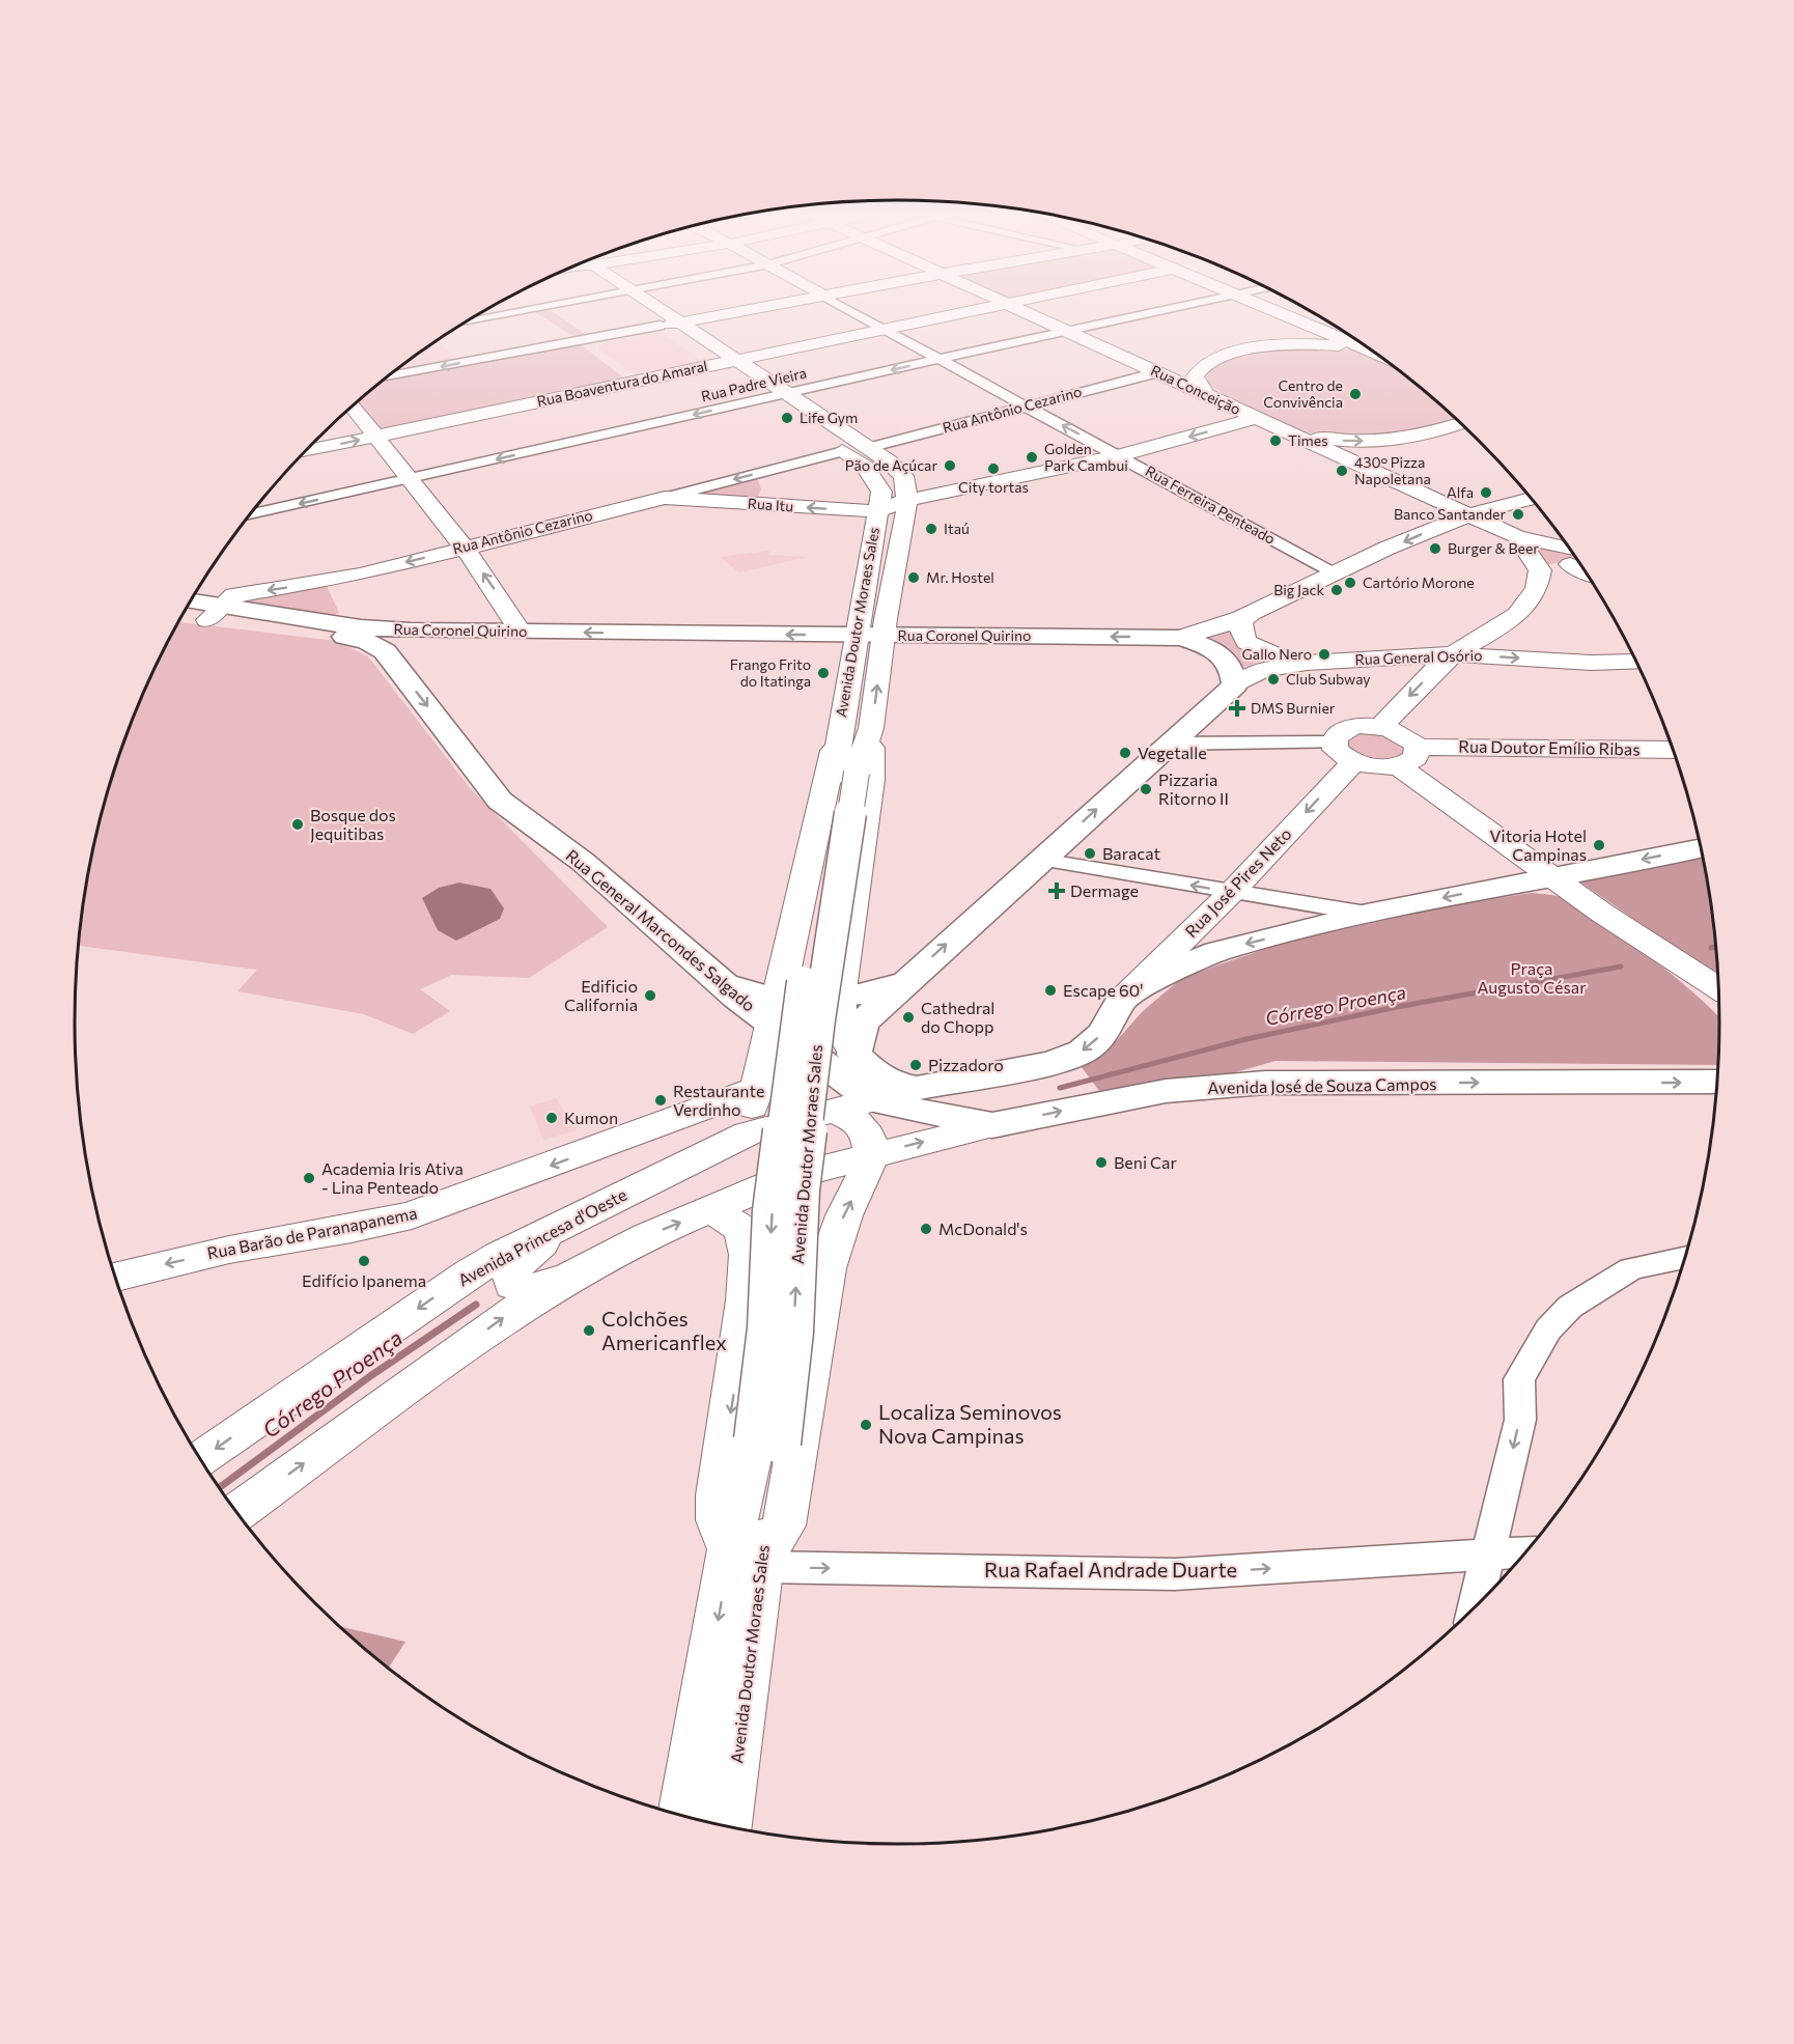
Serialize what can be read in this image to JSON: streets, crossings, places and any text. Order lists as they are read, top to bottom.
{
  "streets": {
    "highway": ["Rua Coronel Quirino", "Rua General Marcondes Salgado", "Avenida José de Souza Campos"],
    "main road": [
      "Rua Boaventura do Amaral",
      "Rua Conceição",
      "Rua Antônio Cezarino",
      "Rua Itu",
      "Avenida Doutor Moraes Sales",
      "Rua General Osório",
      "Rua Doutor Emílio Ribas",
      "Rua José Pires Neto",
      "Rua Barão de Paranapanema",
      "Avenida Princesa d'Oeste"
    ],
    "street": ["Rua Padre Vieira", "Rua Ferreira Penteado", "Rua Rafael Andrade Duarte"]
  },
  "crossings": [
    ["Rua Boaventura do Amaral", "Rua Ferreira Penteado"],
    ["Rua Boaventura do Amaral", "Avenida Doutor Moraes Sales"],
    ["Rua Padre Vieira", "Rua Conceição"],
    ["Rua Padre Vieira", "Rua Ferreira Penteado"],
    ["Rua Padre Vieira", "Avenida Doutor Moraes Sales"],
    ["Rua Conceição", "Rua Antônio Cezarino"],
    ["Rua Conceição", "Rua Coronel Quirino"],
    ["Rua Antônio Cezarino", "Rua Itu"],
    ["Rua Antônio Cezarino", "Rua Ferreira Penteado"],
    ["Rua Antônio Cezarino", "Avenida Doutor Moraes Sales"],
    ["Rua Antônio Cezarino", "Rua Coronel Quirino"],
    ["Rua Antônio Cezarino", "Rua General Marcondes Salgado"],
    ["Rua Itu", "Avenida Doutor Moraes Sales"],
    ["Rua Ferreira Penteado", "Rua Coronel Quirino"],
    ["Avenida Doutor Moraes Sales", "Rua Coronel Quirino"],
    ["Avenida Doutor Moraes Sales", "Rua General Marcondes Salgado"],
    ["Avenida Doutor Moraes Sales", "Rua Barão de Paranapanema"],
    ["Avenida Doutor Moraes Sales", "Avenida Princesa d'Oeste"],
    ["Avenida Doutor Moraes Sales", "Rua Rafael Andrade Duarte"],
    ["Rua Coronel Quirino", "Rua General Marcondes Salgado"],
    ["Rua Doutor Emílio Ribas", "Rua José Pires Neto"]
  ],
  "one_way": [
    "Rua Antônio Cezarino",
    "Rua General Osório",
    "Rua José Pires Neto",
    "Rua General Marcondes Salgado",
    "Rua Rafael Andrade Duarte"
  ],
  "water": ["Córrego Proença"],
  "parks": ["Praça Augusto César"],
  "places": {
    "other": [
      "Centro de Convivência",
      "Life Gym",
      "Times",
      "Golden Park Cambui",
      "Pão de Açúcar",
      "City tortas",
      "430° Pizza Napoletana",
      "Alfa",
      "Banco Santander",
      "Itaú",
      "Burger & Beer",
      "Mr. Hostel",
      "Cartório Morone",
      "Big Jack",
      "Gallo Nero",
      "Frango Frito do Itatinga",
      "Club Subway",
      "Vegetalle",
      "Pizzaria Ritorno II",
      "Bosque dos Jequitibas",
      "Vitoria Hotel Campinas",
      "Baracat",
      "Escape 60'",
      "Edificio California",
      "Cathedral do Chopp",
      "Pizzadoro",
      "Restaurante Verdinho",
      "Kumon",
      "Beni Car",
      "Academia Iris Ativa - Lina Penteado",
      "McDonald's",
      "Edifício Ipanema",
      "Colchões Americanflex",
      "Localiza Seminovos Nova Campinas"
    ],
    "health": ["DMS Burnier", "Dermage"]
  }
}
